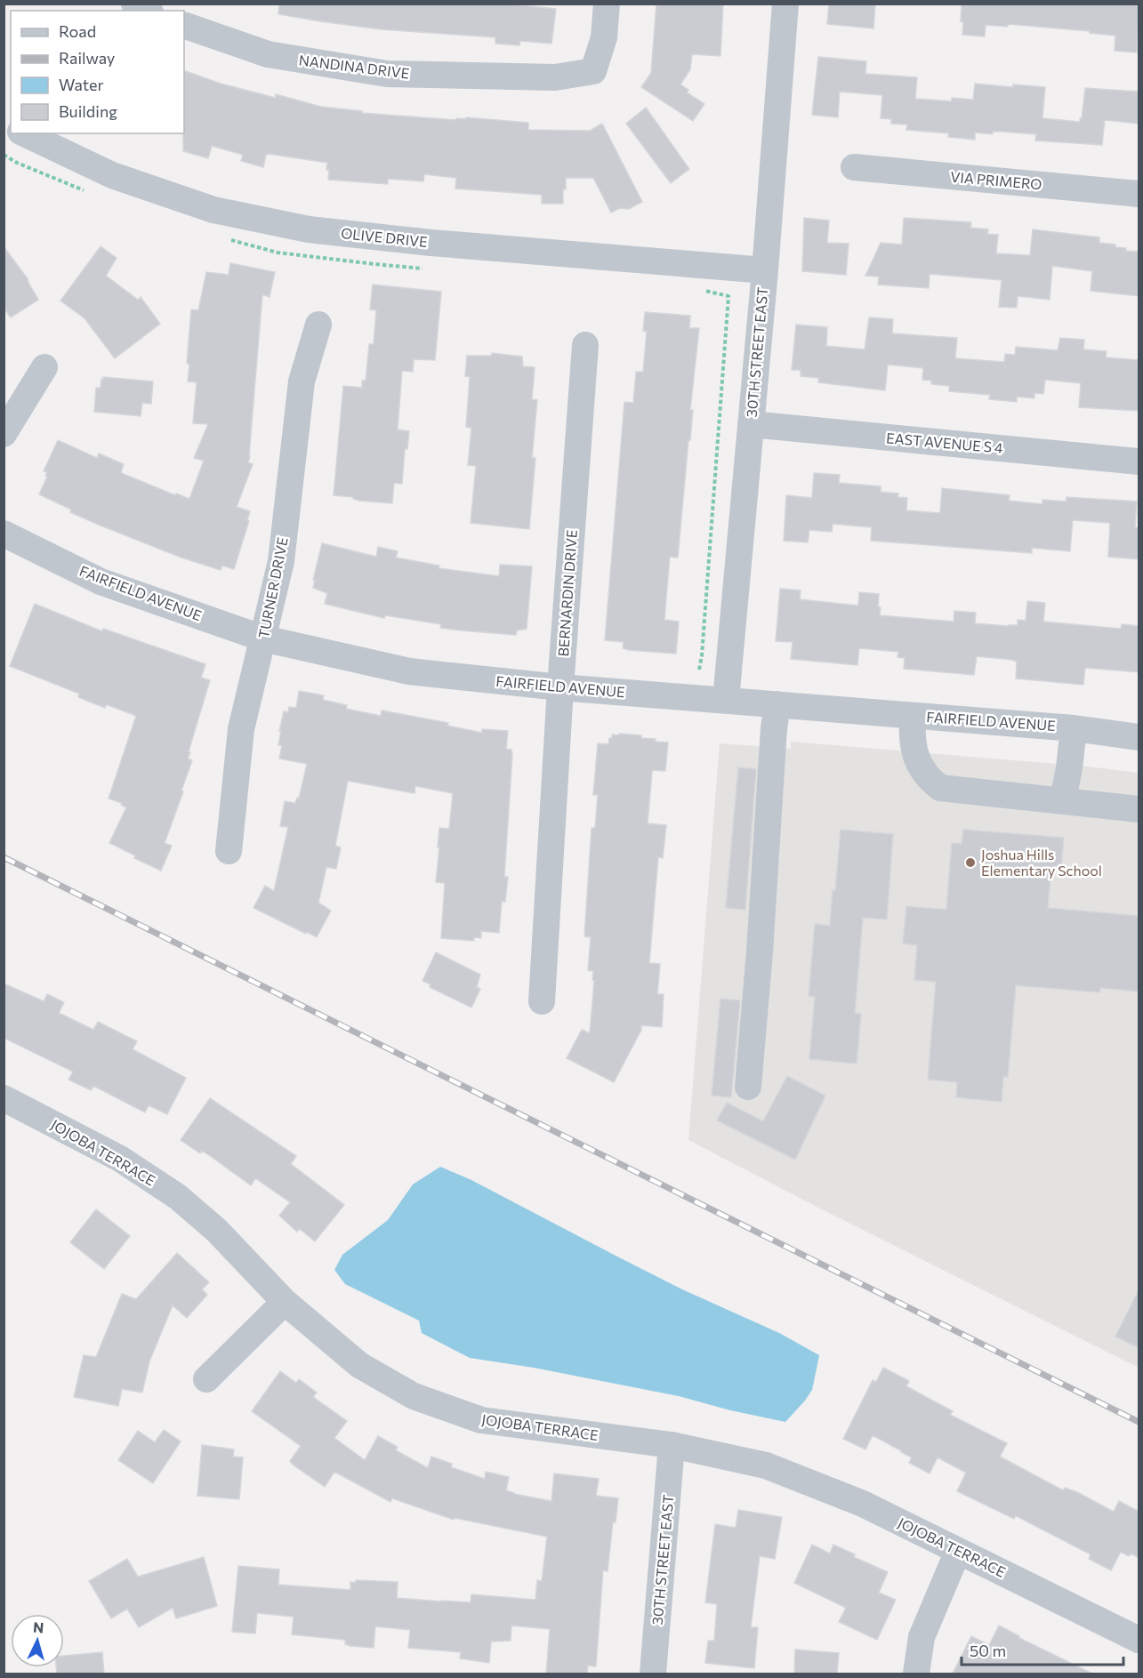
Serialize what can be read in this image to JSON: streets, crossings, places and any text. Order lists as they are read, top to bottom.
{
  "streets": {
    "street": [
      "NANDINA DRIVE",
      "VIA PRIMERO",
      "OLIVE DRIVE",
      "30TH STREET EAST",
      "EAST AVENUE S 4",
      "TURNER DRIVE",
      "FAIRFIELD AVENUE",
      "BERNARDIN DRIVE",
      "JOJOBA TERRACE"
    ]
  },
  "crossings": [
    ["OLIVE DRIVE", "30TH STREET EAST"],
    ["30TH STREET EAST", "EAST AVENUE S 4"],
    ["30TH STREET EAST", "FAIRFIELD AVENUE"],
    ["30TH STREET EAST", "JOJOBA TERRACE"],
    ["TURNER DRIVE", "FAIRFIELD AVENUE"],
    ["FAIRFIELD AVENUE", "BERNARDIN DRIVE"]
  ],
  "places": ["Joshua Hills Elementary School"],
  "legend": [
    "Road",
    "Railway",
    "Water",
    "Building"
  ],
  "scale_bar": "50 m",
  "north": "top"
}
